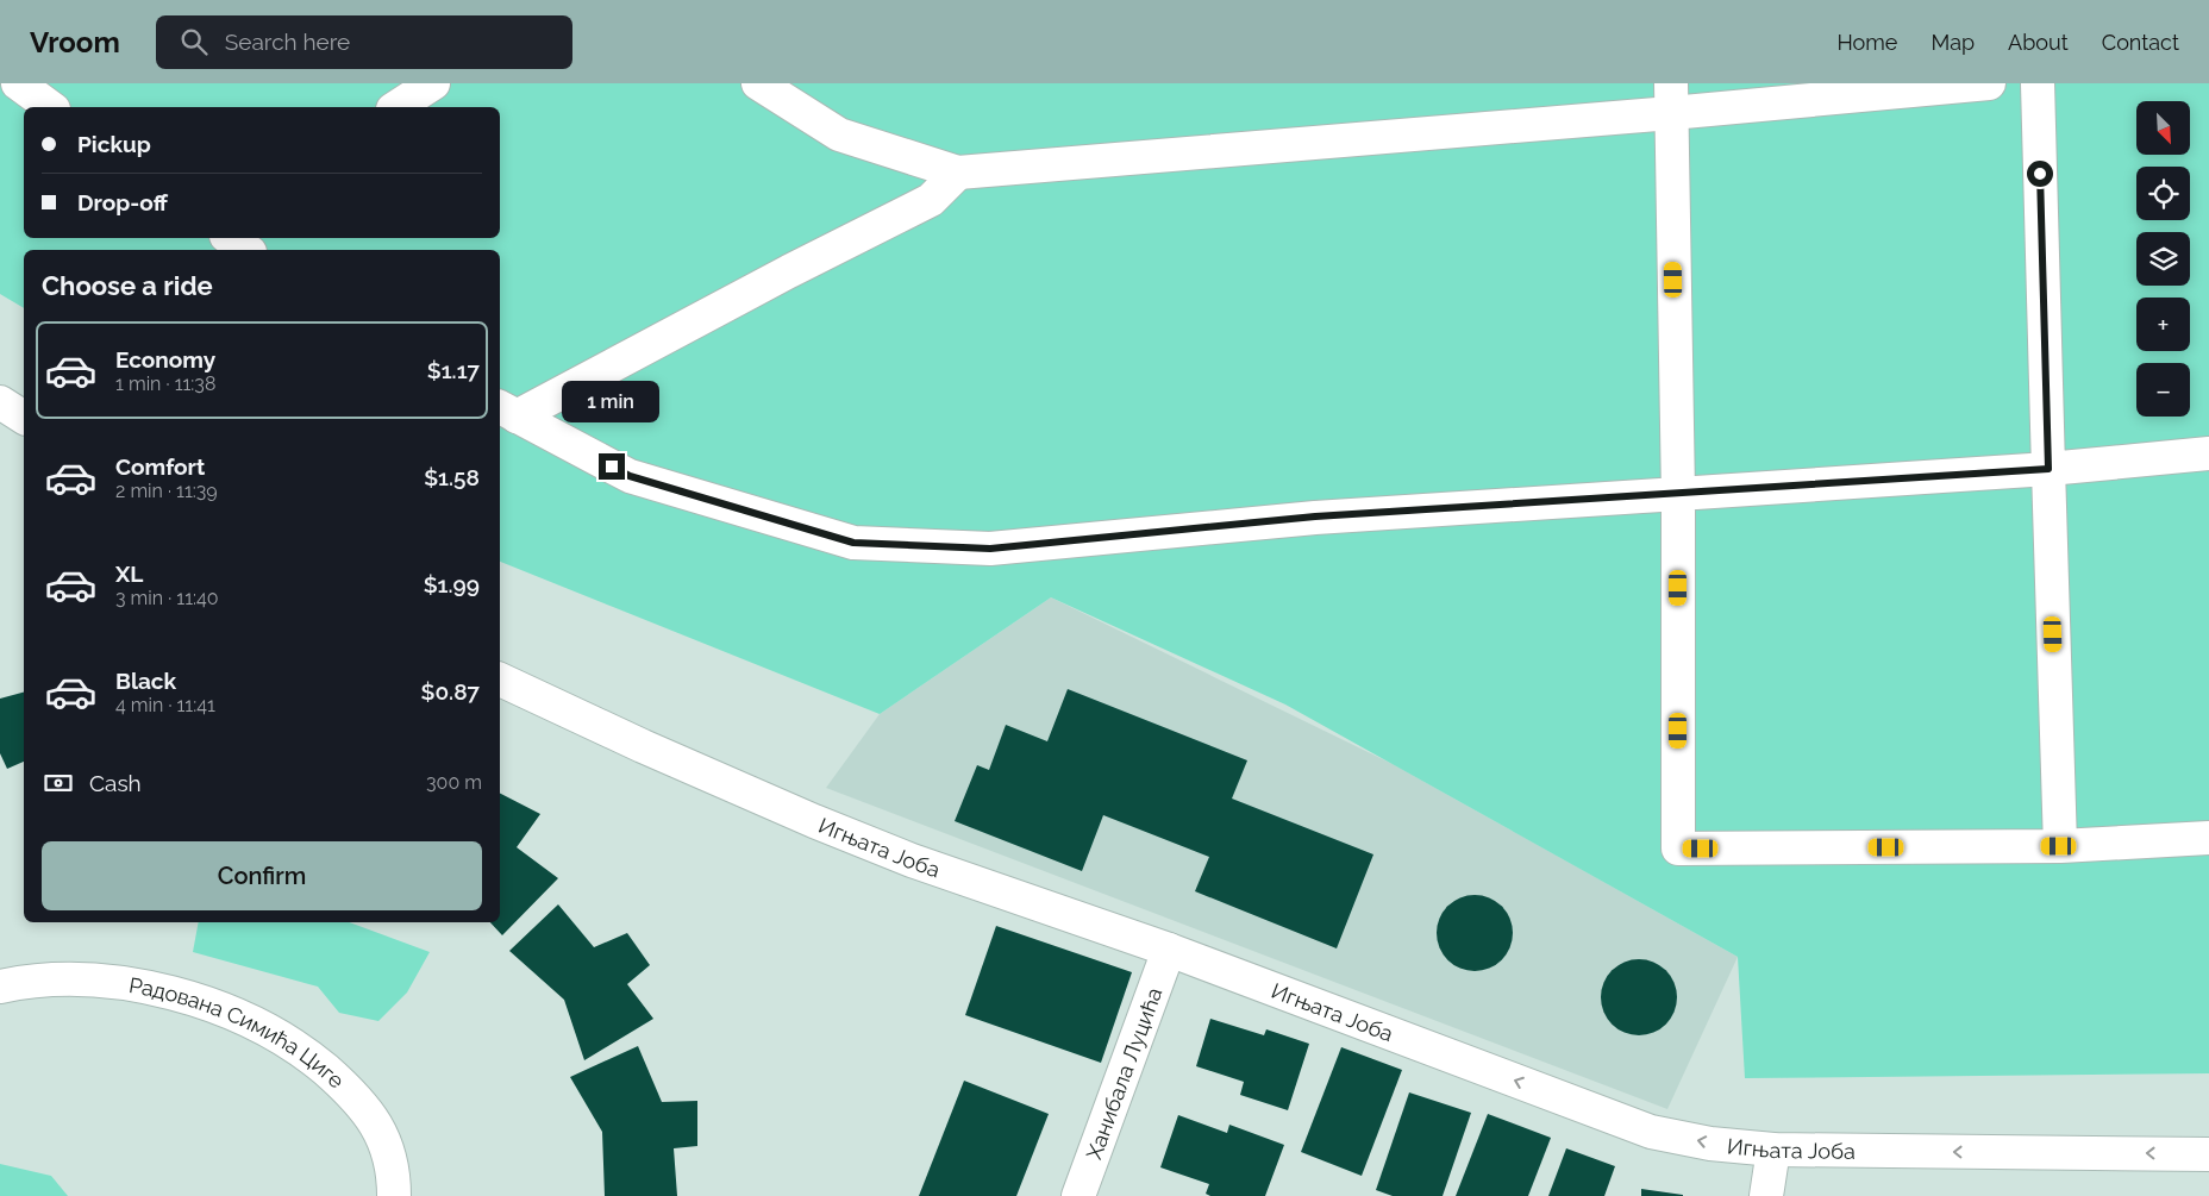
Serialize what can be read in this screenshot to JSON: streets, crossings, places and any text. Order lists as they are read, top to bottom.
{
  "streets": {
    "street": ["Игњата Јоба", "Радована Симића Циге", "Ханибала Луцића"]
  },
  "crossings": [
    ["Игњата Јоба", "Ханибала Луцића"]
  ],
  "one_way": ["Игњата Јоба"],
  "north": "bottom right",
  "page": {
    "header": "Vroom",
    "search": "Search here",
    "nav": [
      "Home",
      "Map",
      "About",
      "Contact"
    ],
    "map_buttons": ["+", "−"],
    "banner": ["Pickup", "Drop-off"],
    "heading": "Choose a ride",
    "list": [
      {
        "name": "Economy",
        "note": "1 min · 11:38",
        "value": "$1.17"
      },
      {
        "name": "Comfort",
        "note": "2 min · 11:39",
        "value": "$1.58"
      },
      {
        "name": "XL",
        "note": "3 min · 11:40",
        "value": "$1.99"
      },
      {
        "name": "Black",
        "note": "4 min · 11:41",
        "value": "$0.87"
      }
    ],
    "bubble": "1 min",
    "pay": ["Cash", "300 m"],
    "buttons": "Confirm"
  }
}
